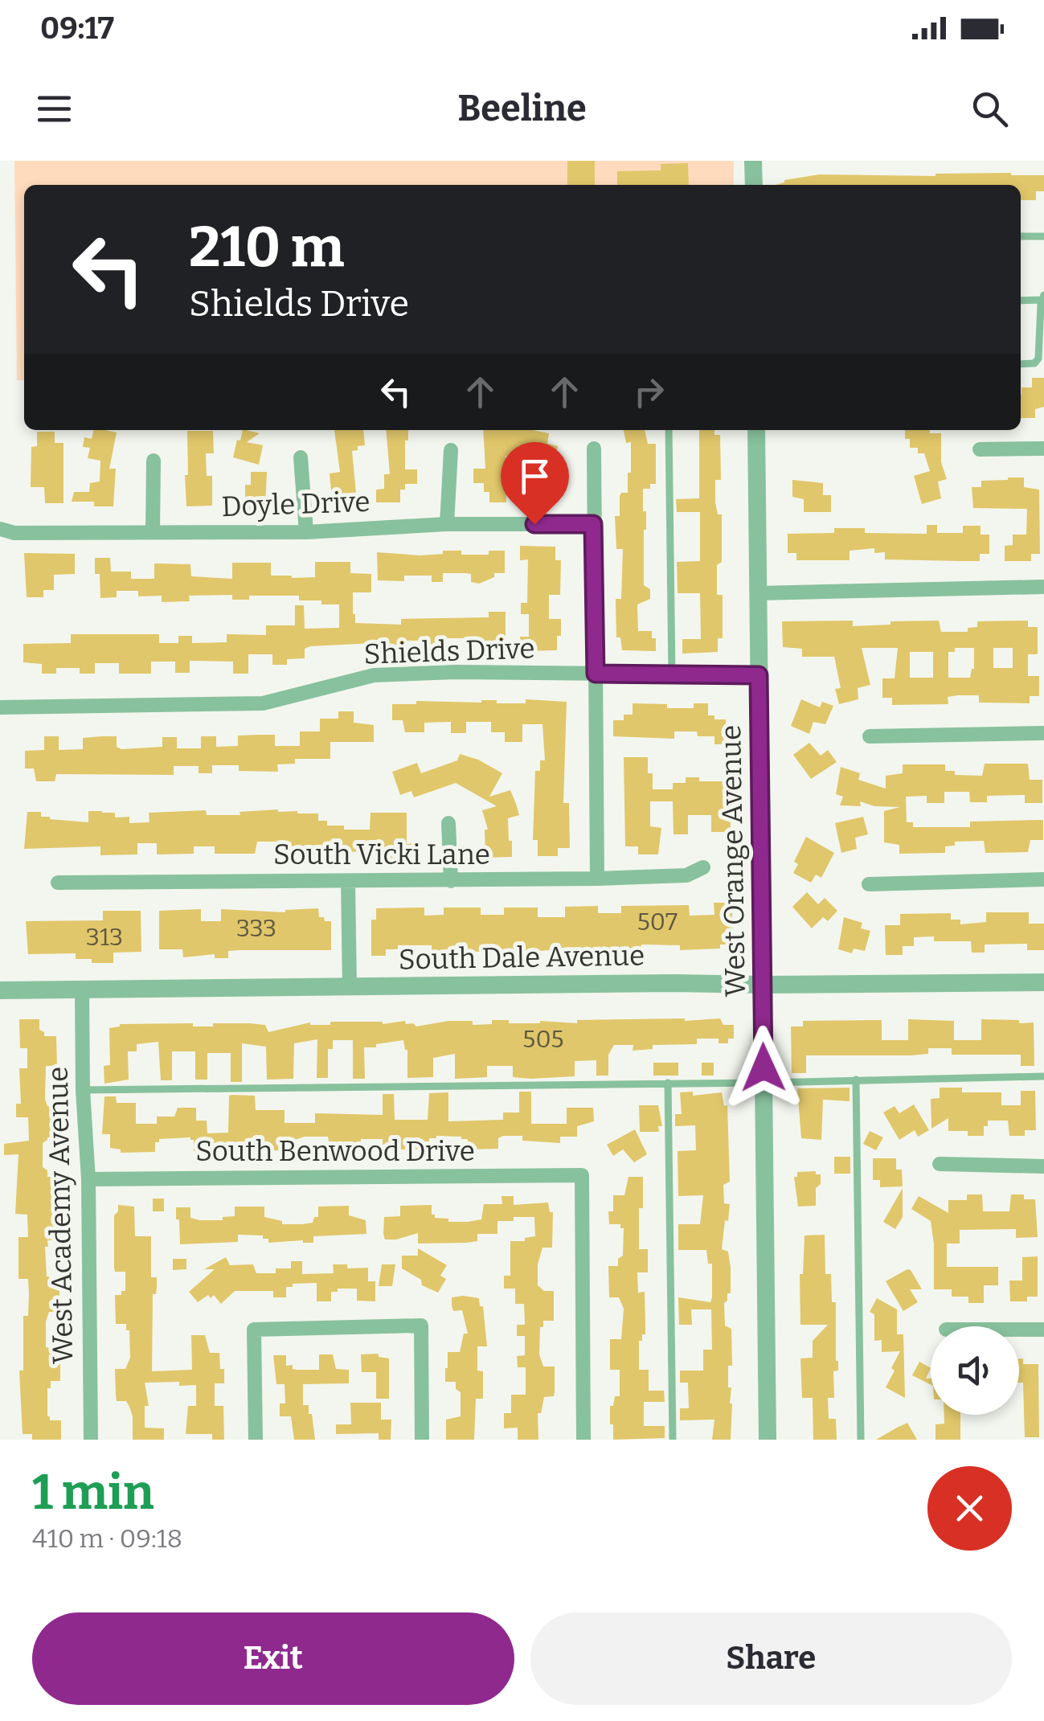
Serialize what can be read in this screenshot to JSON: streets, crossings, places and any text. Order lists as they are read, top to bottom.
{
  "streets": {
    "street": [
      "Doyle Drive",
      "Shields Drive",
      "South Vicki Lane",
      "West Orange Avenue",
      "South Dale Avenue",
      "South Benwood Drive",
      "West Academy Avenue"
    ]
  },
  "crossings": [
    ["Shields Drive", "West Orange Avenue"],
    ["West Orange Avenue", "South Dale Avenue"],
    ["South Dale Avenue", "West Academy Avenue"],
    ["South Benwood Drive", "West Academy Avenue"]
  ],
  "house_numbers": [
    "507",
    "333",
    "313",
    "505"
  ],
  "page": {
    "status": "09:17",
    "header": "Beeline",
    "turn": ["210 m", "Shields Drive"],
    "heading": ["1 min", "410 m · 09:18"],
    "buttons": ["Exit", "Share"]
  }
}
